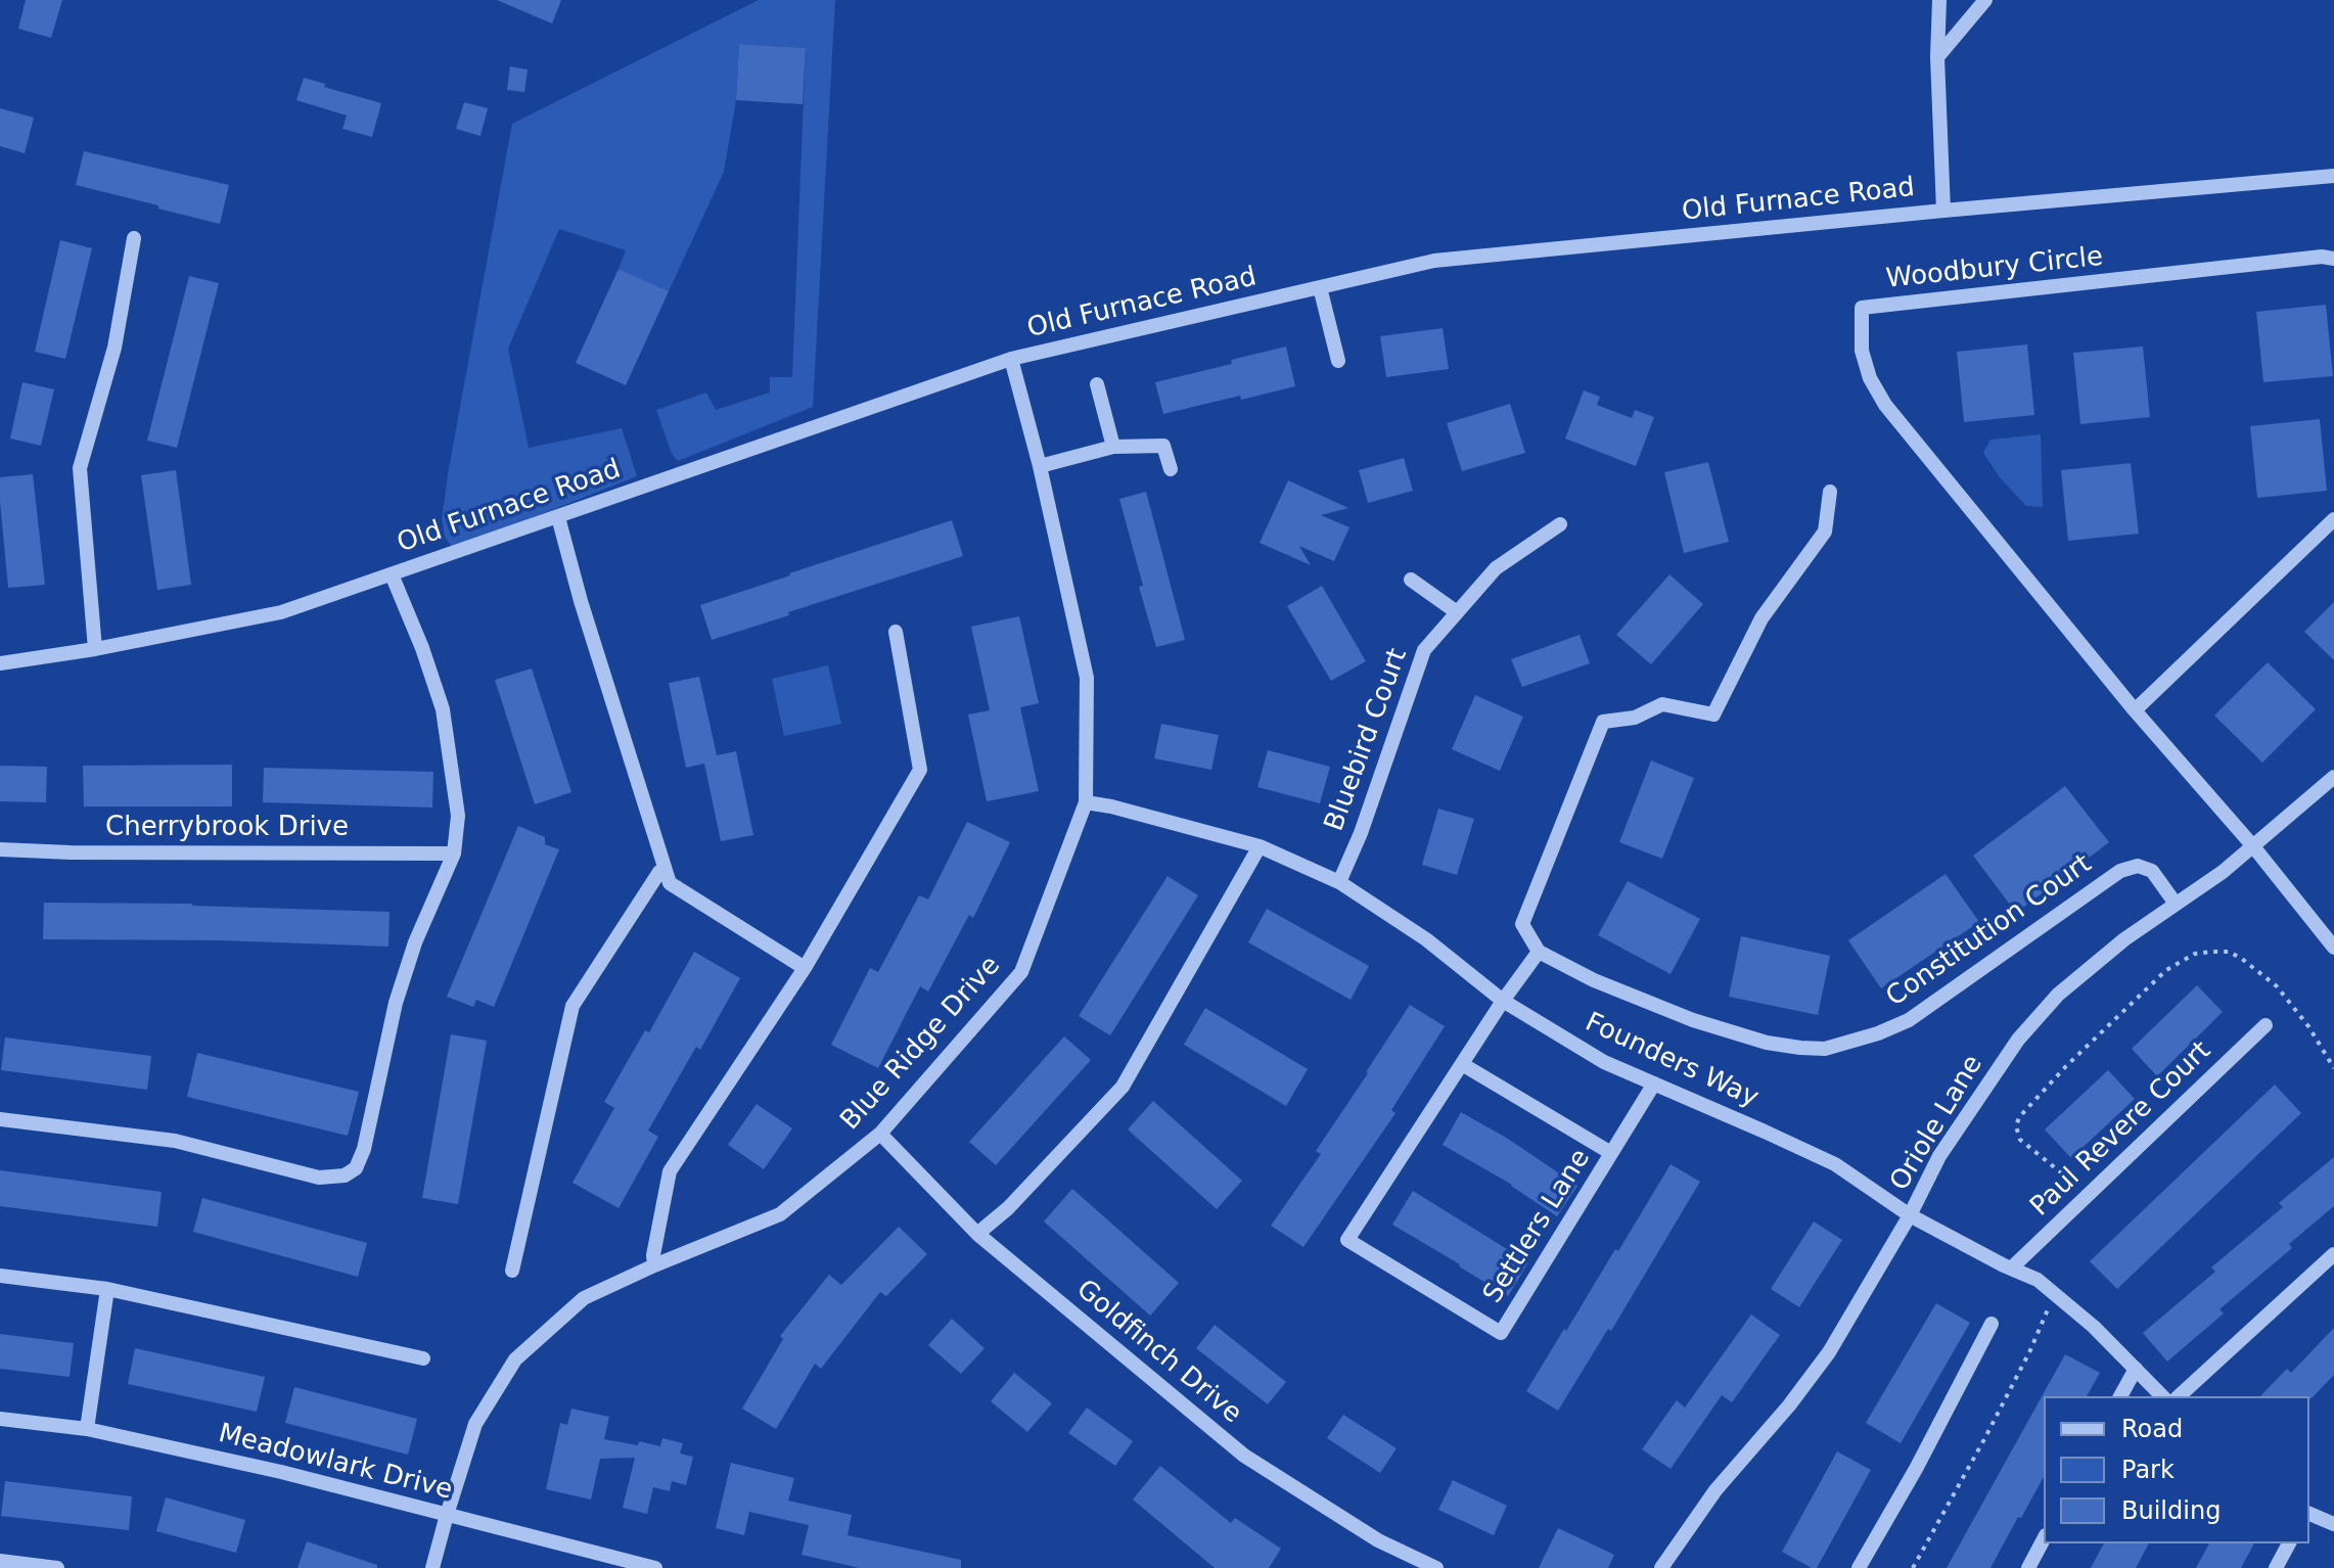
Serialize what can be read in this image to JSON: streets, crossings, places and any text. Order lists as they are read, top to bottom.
{
  "streets": {
    "street": [
      "Old Furnace Road",
      "Woodbury Circle",
      "Bluebird Court",
      "Cherrybrook Drive",
      "Constitution Court",
      "Blue Ridge Drive",
      "Founders Way",
      "Oriole Lane",
      "Paul Revere Court",
      "Settlers Lane",
      "Goldfinch Drive",
      "Meadowlark Drive"
    ]
  },
  "crossings": [
    ["Old Furnace Road", "Blue Ridge Drive"],
    ["Woodbury Circle", "Oriole Lane"],
    ["Bluebird Court", "Founders Way"],
    ["Constitution Court", "Oriole Lane"],
    ["Constitution Court", "Settlers Lane"],
    ["Blue Ridge Drive", "Founders Way"],
    ["Blue Ridge Drive", "Goldfinch Drive"],
    ["Blue Ridge Drive", "Meadowlark Drive"],
    ["Founders Way", "Oriole Lane"],
    ["Founders Way", "Paul Revere Court"],
    ["Founders Way", "Settlers Lane"]
  ],
  "legend": ["Road", "Park", "Building"]
}
